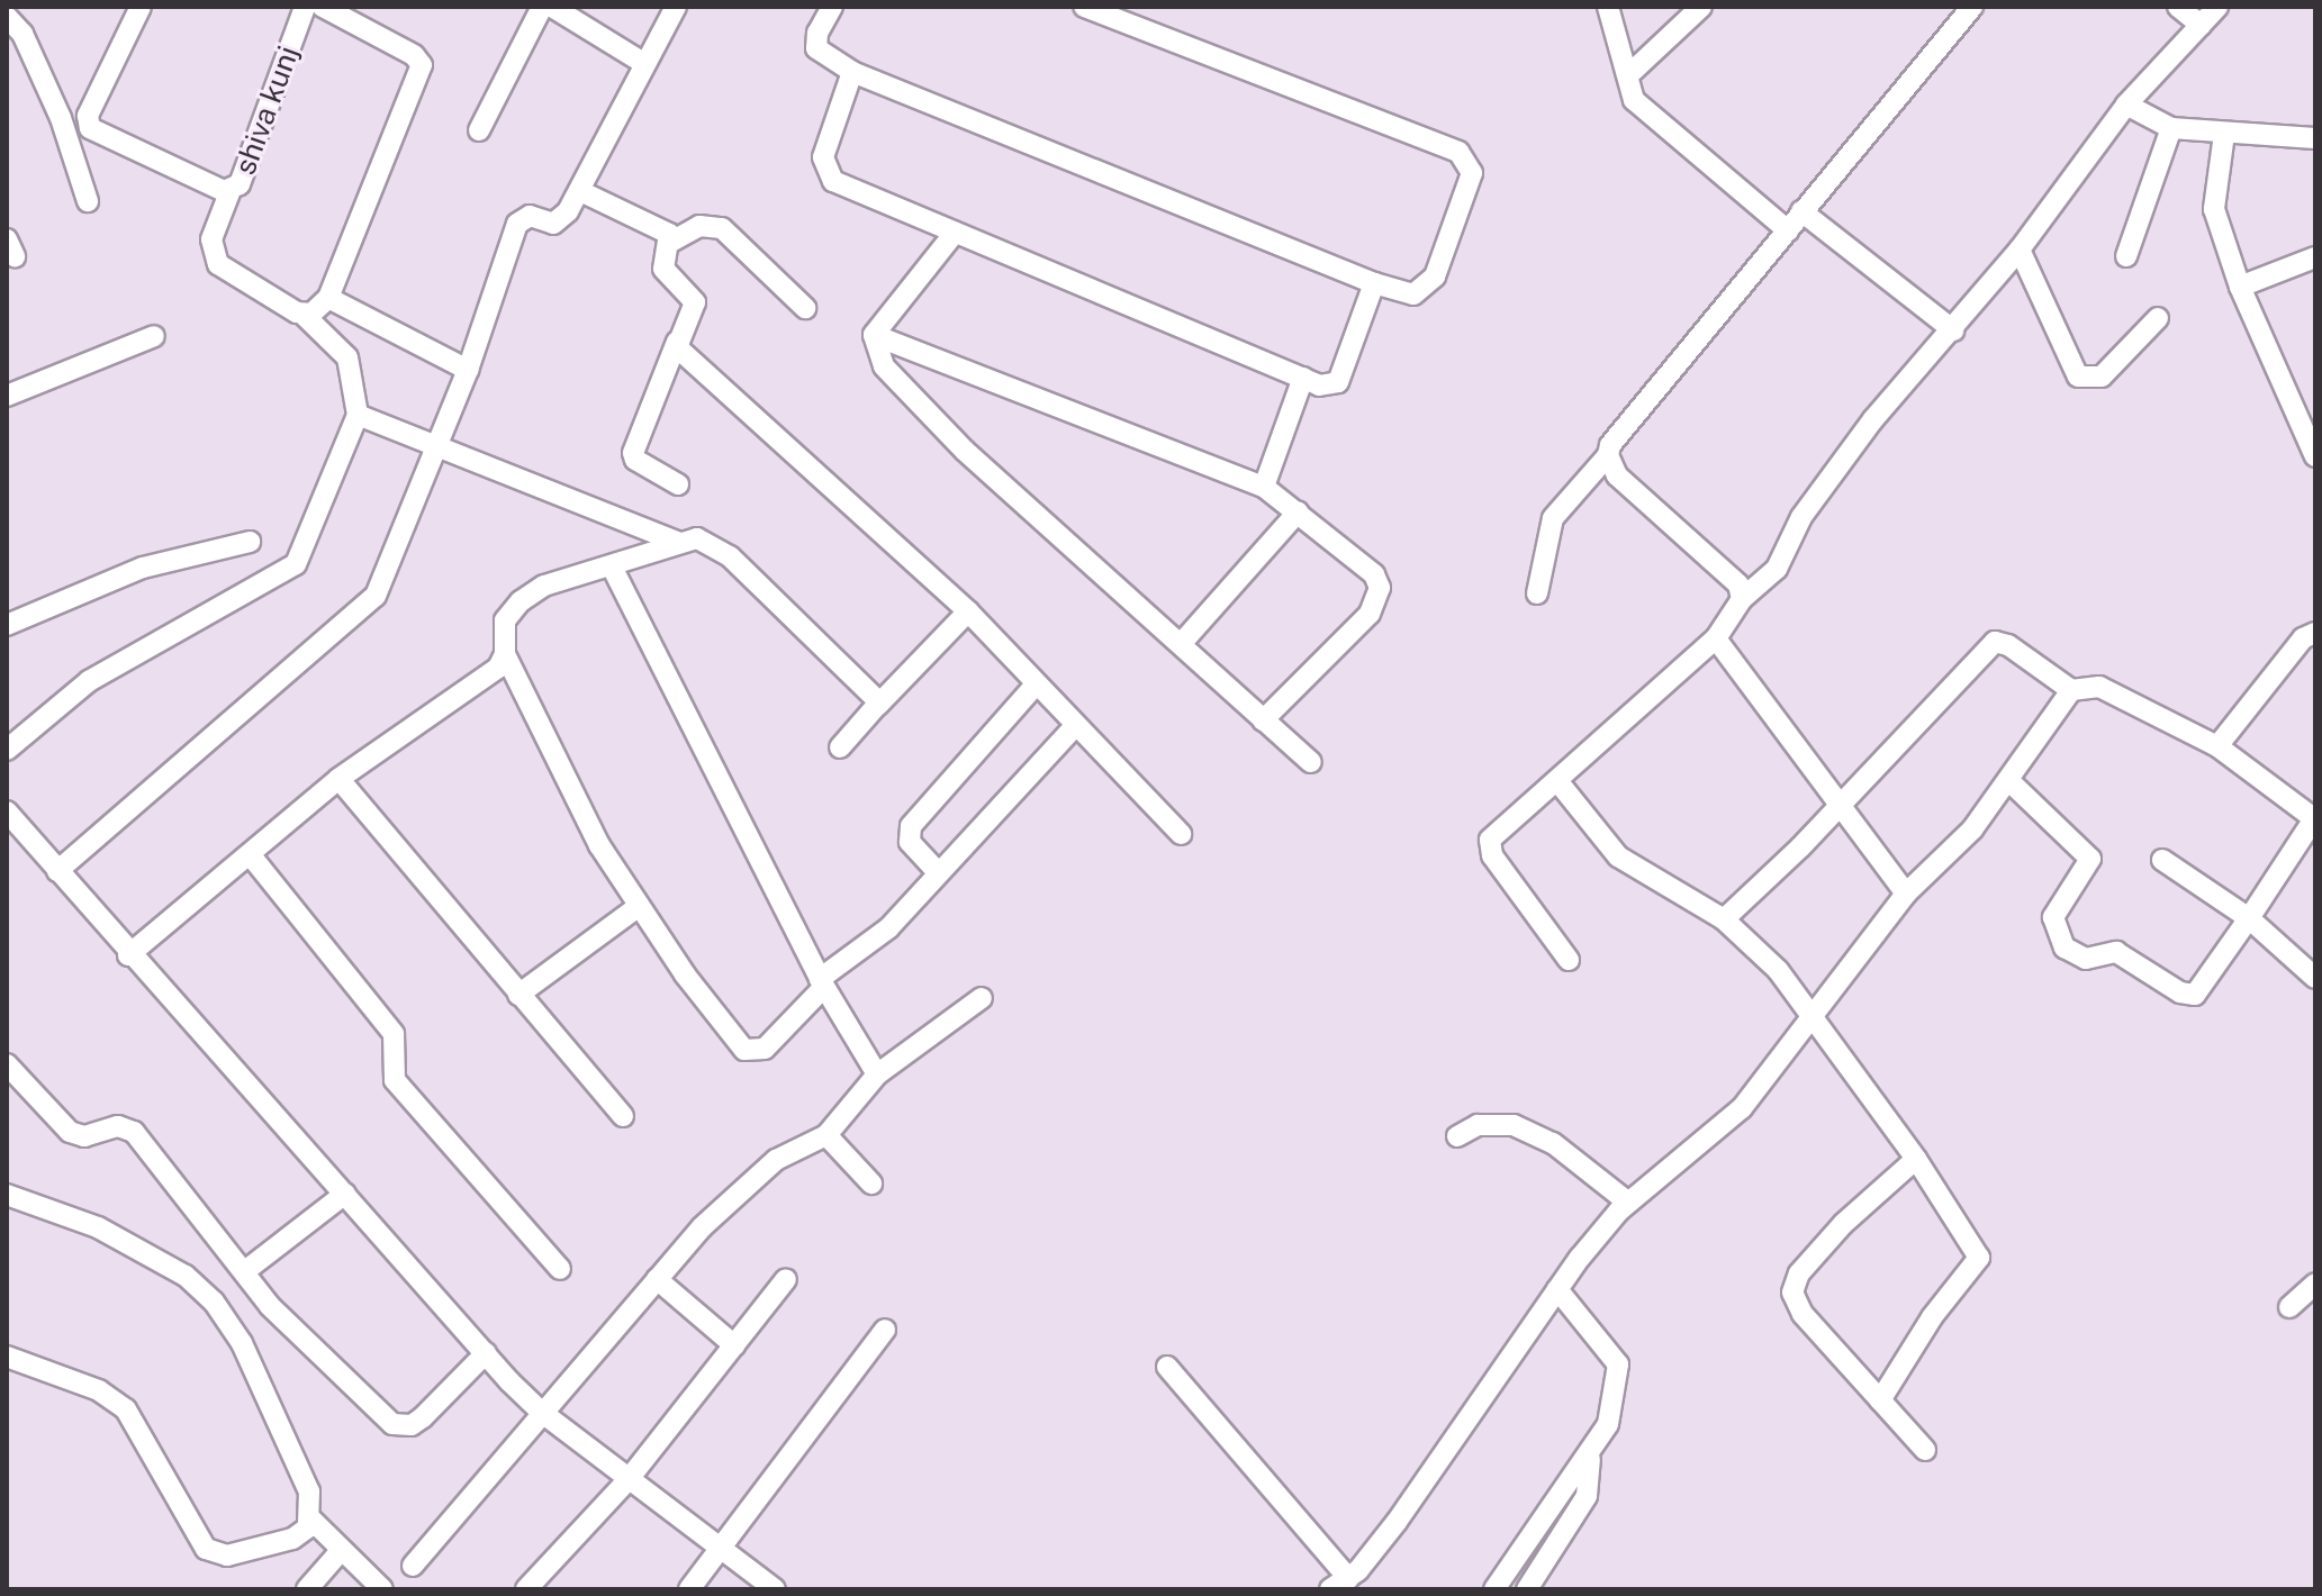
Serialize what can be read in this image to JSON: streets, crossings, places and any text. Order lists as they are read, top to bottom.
{
  "streets": {
    "street": ["shiva kunj"]
  }
}
